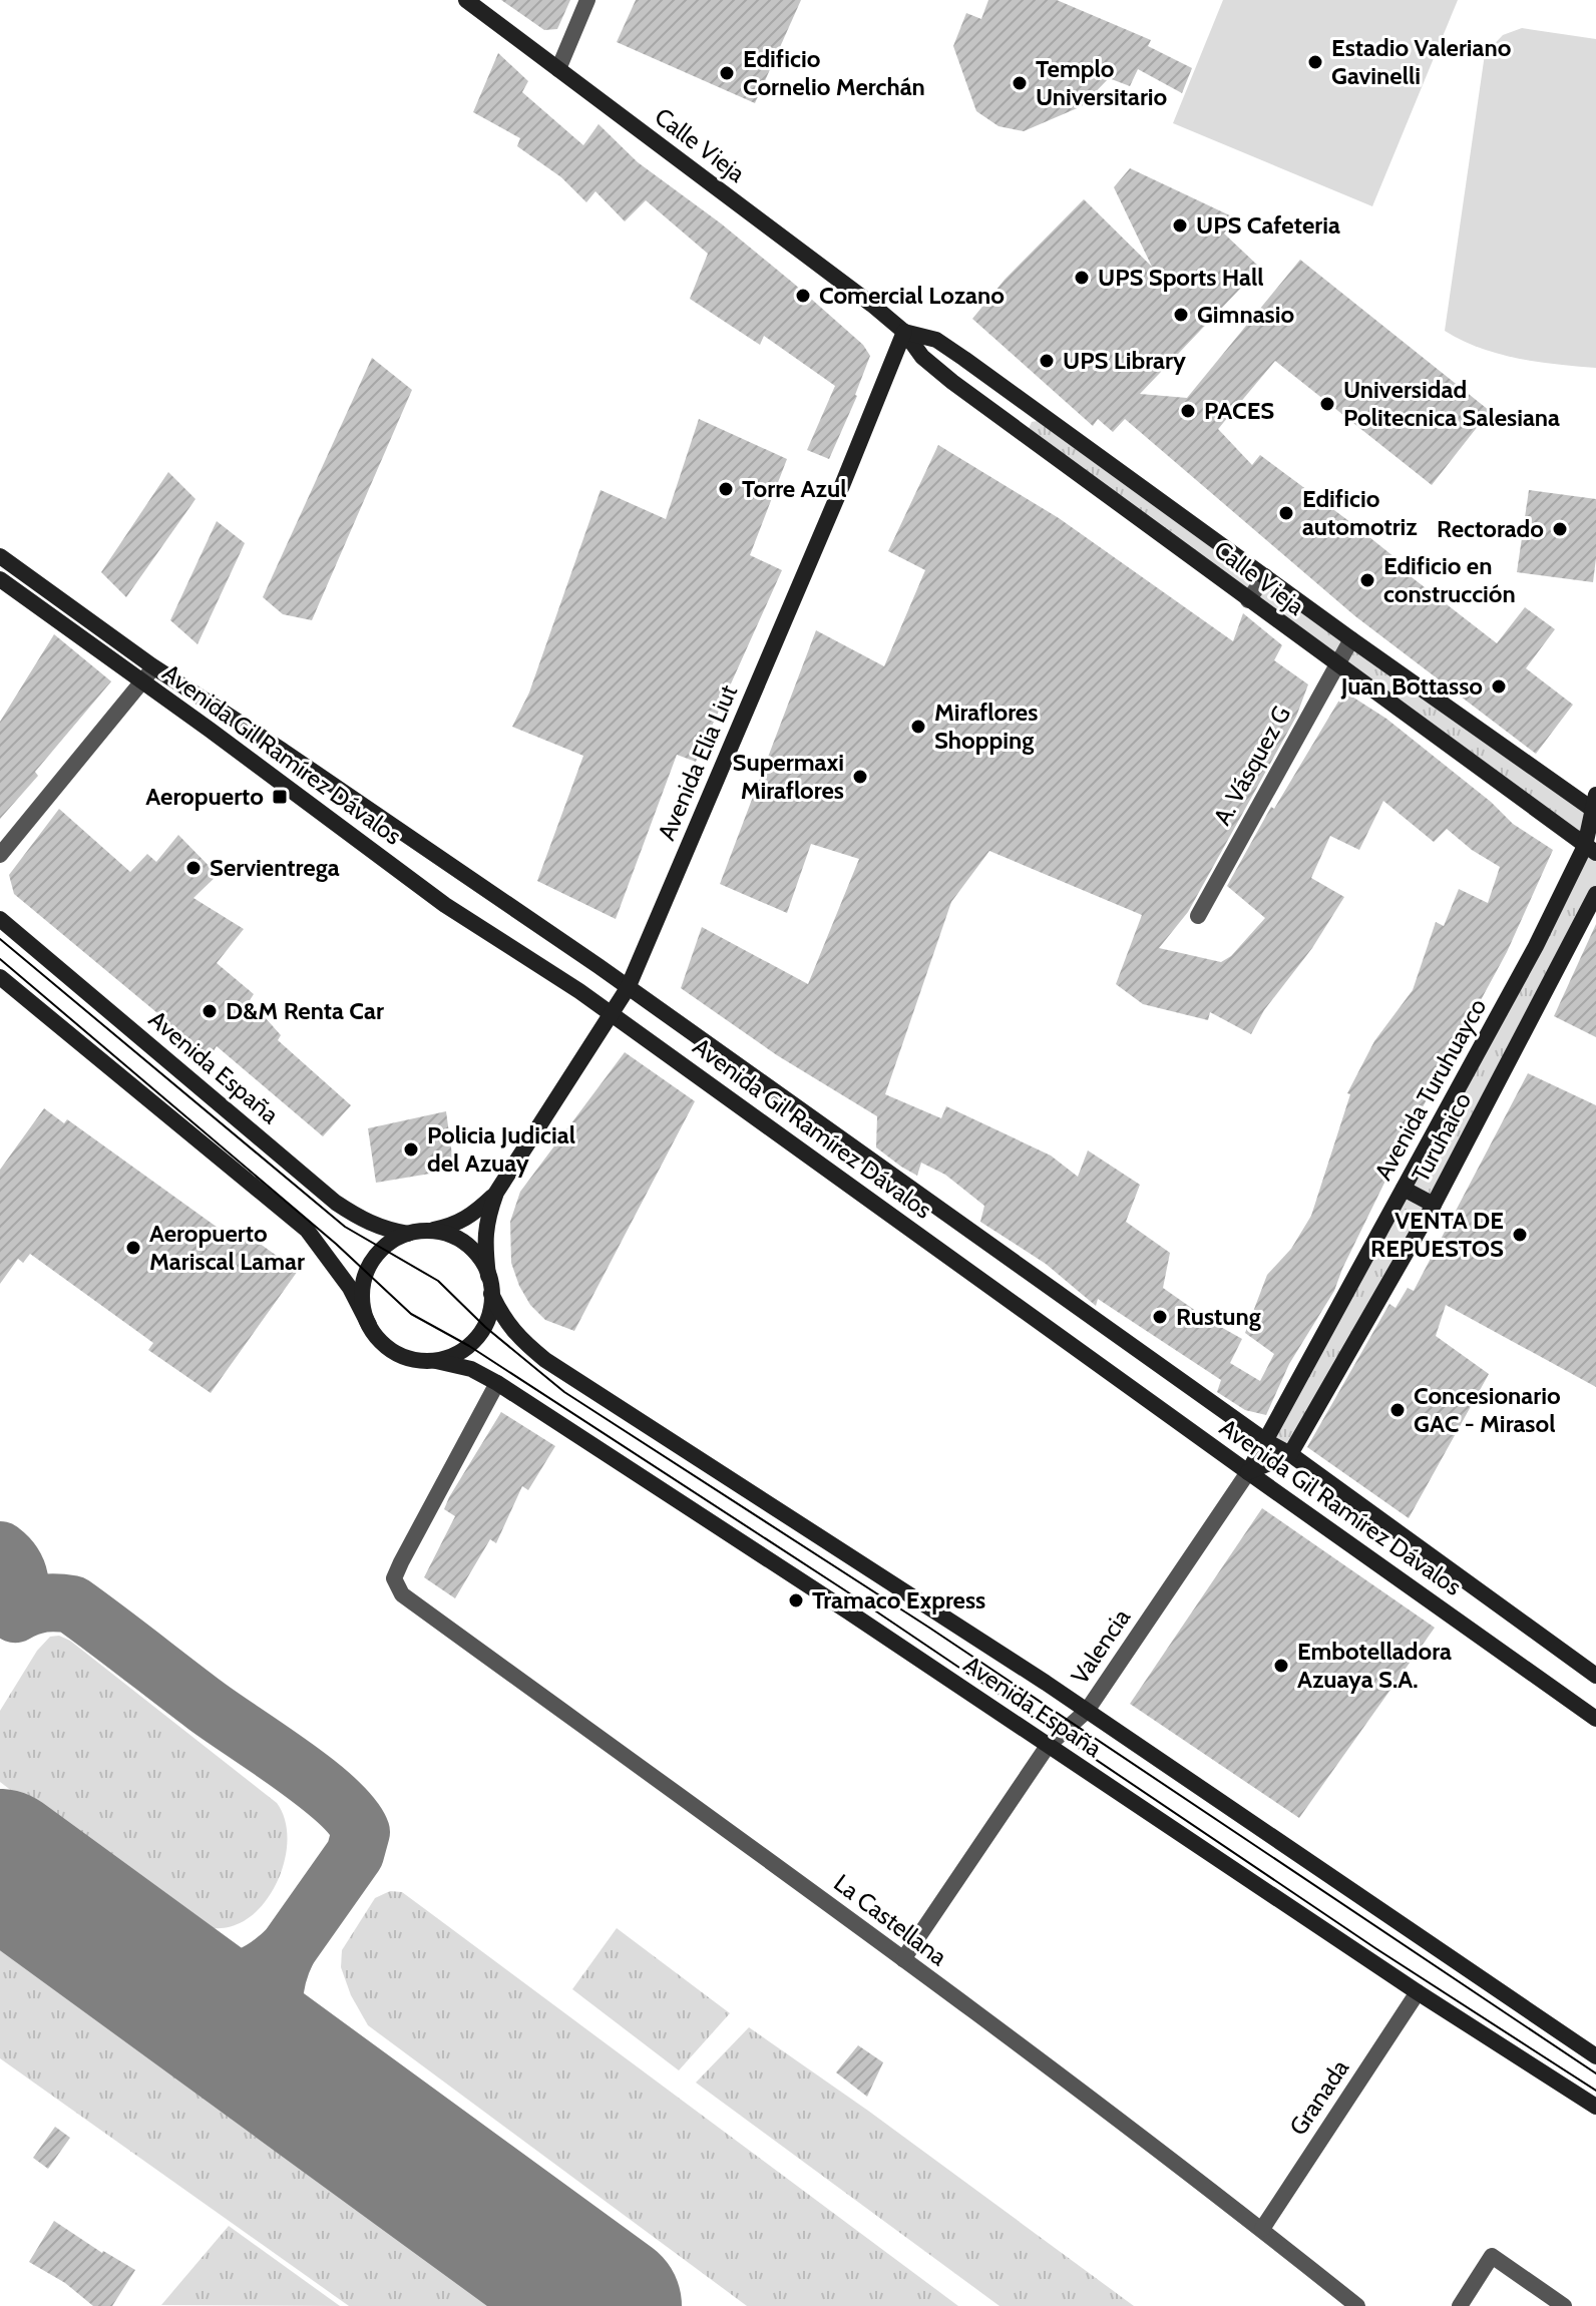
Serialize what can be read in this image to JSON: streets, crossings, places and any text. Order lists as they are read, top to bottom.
{
  "streets": {
    "main road": [
      "Calle Vieja",
      "Avenida Gil Ramírez Dávalos",
      "Avenida Elia Liut",
      "Avenida España",
      "Avenida Turuhuayco",
      "Turuhaico"
    ],
    "street": [
      "A. Vásquez G",
      "Valencia",
      "La Castellana",
      "Granada"
    ]
  },
  "crossings": [
    ["Calle Vieja", "Avenida Elia Liut"],
    ["Calle Vieja", "A. Vásquez G"],
    ["Calle Vieja", "Avenida Turuhuayco"],
    ["Avenida Gil Ramírez Dávalos", "Avenida Elia Liut"],
    ["Avenida Gil Ramírez Dávalos", "Avenida Turuhuayco"],
    ["Avenida Gil Ramírez Dávalos", "Turuhaico"],
    ["Avenida Gil Ramírez Dávalos", "Valencia"],
    ["Avenida Elia Liut", "Avenida España"],
    ["Avenida España", "Valencia"],
    ["Avenida España", "La Castellana"],
    ["Avenida España", "Granada"],
    ["Valencia", "La Castellana"],
    ["La Castellana", "Granada"]
  ],
  "places": {
    "other": [
      "Estadio Valeriano Gavinelli",
      "Edificio Cornelio Merchán",
      "Templo Universitario",
      "UPS Cafeteria",
      "UPS Sports Hall",
      "Comercial Lozano",
      "Gimnasio",
      "UPS Library",
      "Universidad Politecnica Salesiana",
      "PACES",
      "Torre Azul",
      "Edificio automotriz",
      "Rectorado",
      "Edificio en construcción",
      "Juan Bottasso",
      "Miraflores Shopping",
      "Supermaxi Miraflores",
      "Servientrega",
      "D&M Renta Car",
      "Policia Judicial del Azuay",
      "VENTA DE REPUESTOS",
      "Aeropuerto Mariscal Lamar",
      "Rustung",
      "Concesionario GAC - Mirasol",
      "Tramaco Express",
      "Embotelladora Azuaya S.A."
    ],
    "transit": ["Aeropuerto"]
  }
}
